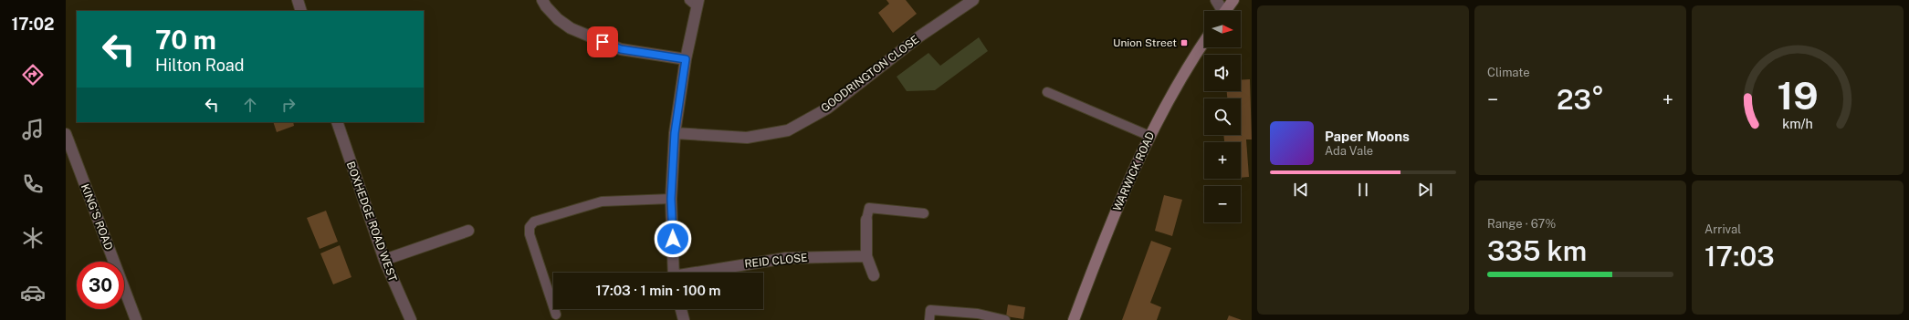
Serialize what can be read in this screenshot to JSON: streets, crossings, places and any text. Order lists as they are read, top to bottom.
{
  "streets": {
    "main road": ["WARWICK ROAD"],
    "street": [
      "GOODRINGTON CLOSE",
      "KING'S ROAD",
      "BOXHEDGE ROAD WEST",
      "REID CLOSE"
    ]
  },
  "places": {
    "transit": ["Union Street"]
  },
  "north": "right",
  "page": {
    "tabs": "17:02",
    "tile": [
      "Climate",
      ["Range · 67%", "335 km"],
      ["Arrival", "17:03"]
    ],
    "map_buttons": ["+", "−"],
    "turn": ["70 m", "Hilton Road"],
    "heat": ["−", "23°", "+"],
    "song": ["Paper Moons", "Ada Vale"],
    "limit": "30",
    "trip": "17:03 · 1 min · 100 m",
    "gauge": ["19", "km/h"]
  }
}
